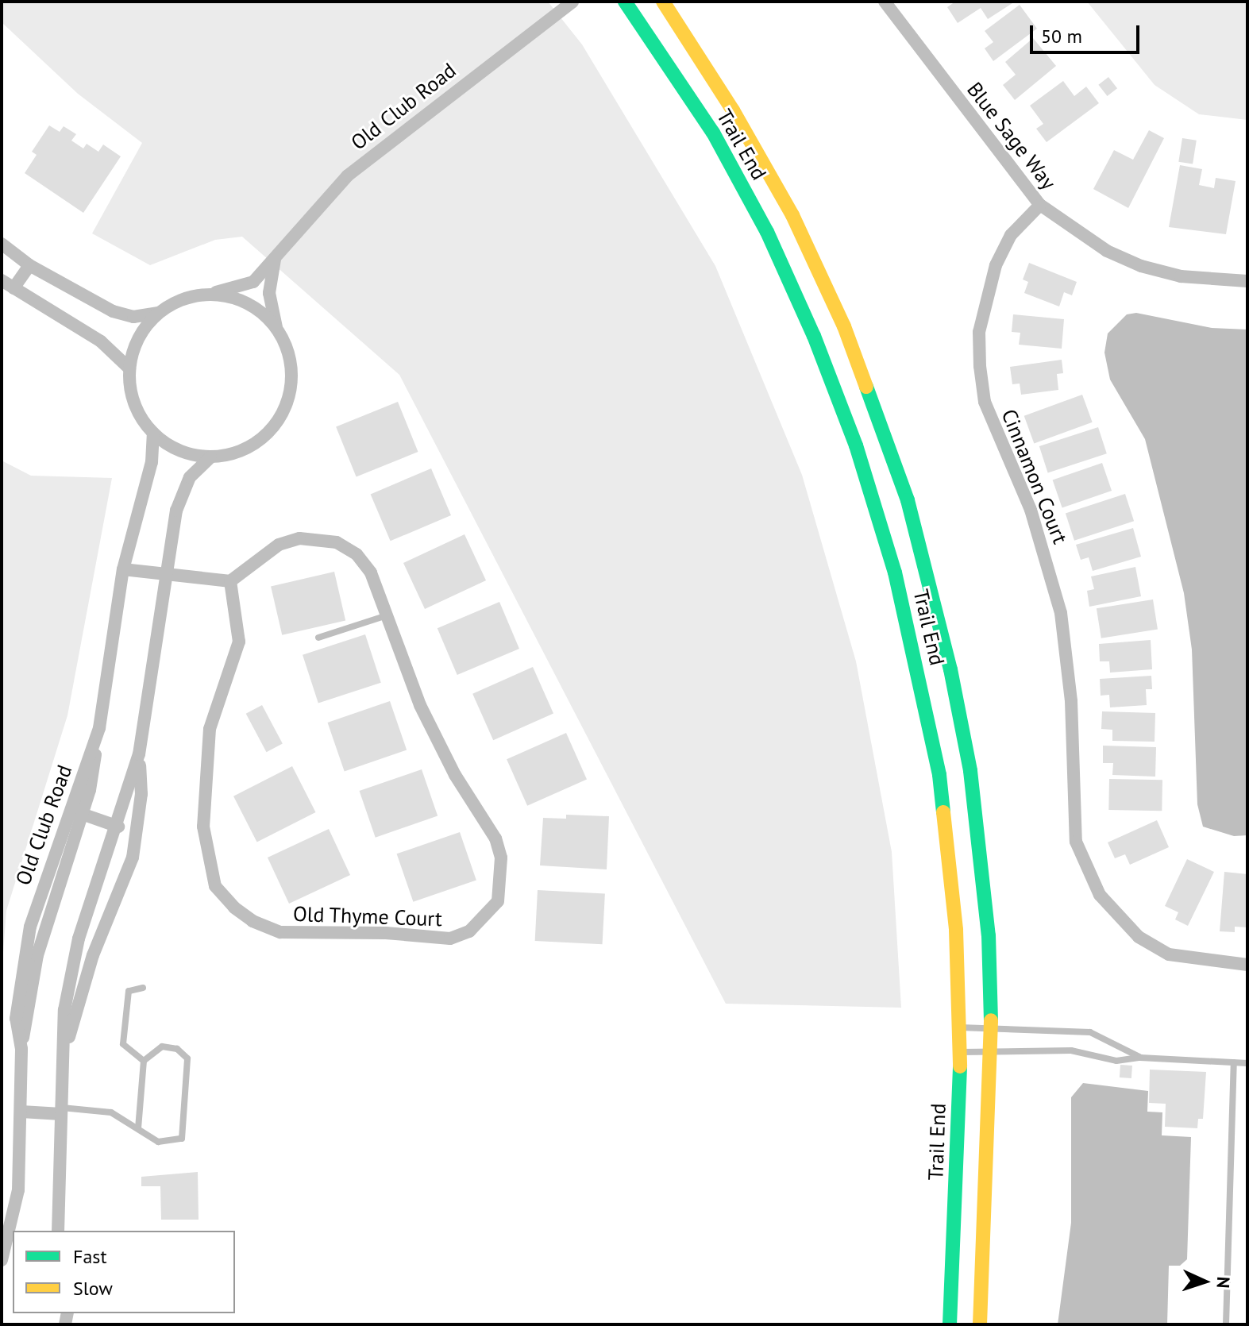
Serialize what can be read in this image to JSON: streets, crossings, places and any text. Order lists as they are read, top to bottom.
{
  "streets": {
    "street": [
      "Old Club Road",
      "Blue Sage Way",
      "Trail End",
      "Cinnamon Court",
      "Old Thyme Court"
    ]
  },
  "crossings": [
    ["Blue Sage Way", "Cinnamon Court"]
  ],
  "legend": ["Fast", "Slow"],
  "scale_bar": "50 m",
  "north": "right"
}
